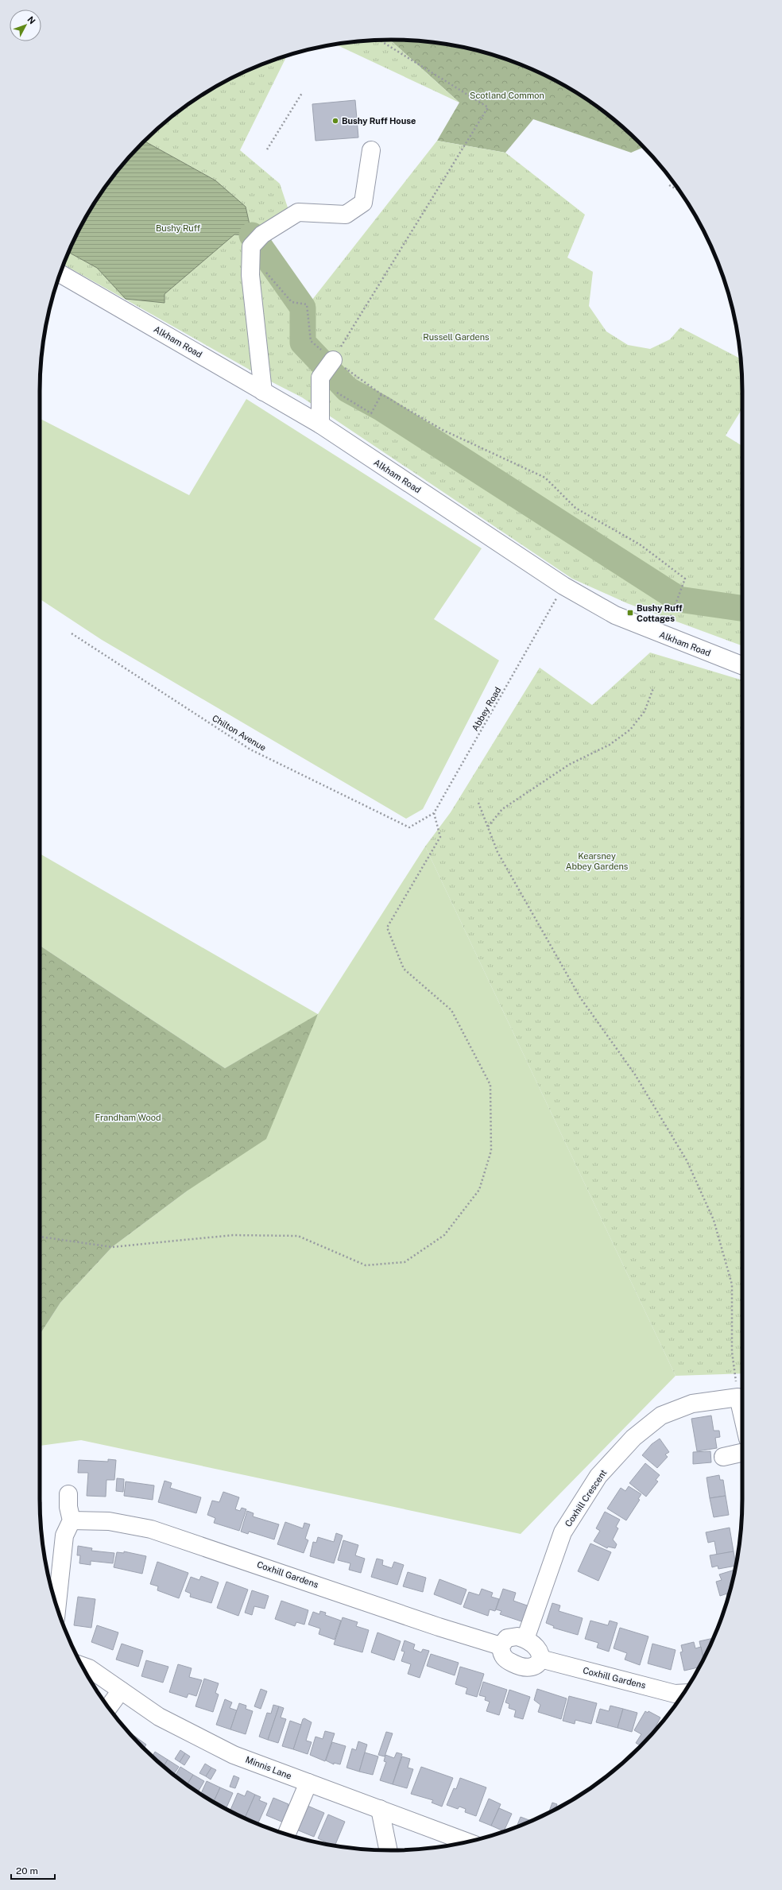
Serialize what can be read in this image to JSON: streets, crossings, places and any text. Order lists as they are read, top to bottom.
{
  "streets": {
    "street": [
      "Alkham Road",
      "Coxhill Crescent",
      "Coxhill Gardens",
      "Minnis Lane"
    ],
    "path": ["Abbey Road", "Chilton Avenue"]
  },
  "crossings": [
    ["Alkham Road", "Abbey Road"],
    ["Abbey Road", "Chilton Avenue"],
    ["Coxhill Crescent", "Coxhill Gardens"]
  ],
  "parks": [
    "Scotland Common",
    "Bushy Ruff",
    "Russell Gardens",
    "Kearsney Abbey Gardens",
    "Frandham Wood"
  ],
  "places": {
    "other": ["Bushy Ruff House"],
    "transit": ["Bushy Ruff Cottages"]
  },
  "scale_bar": "20 m",
  "north": "top right"
}
